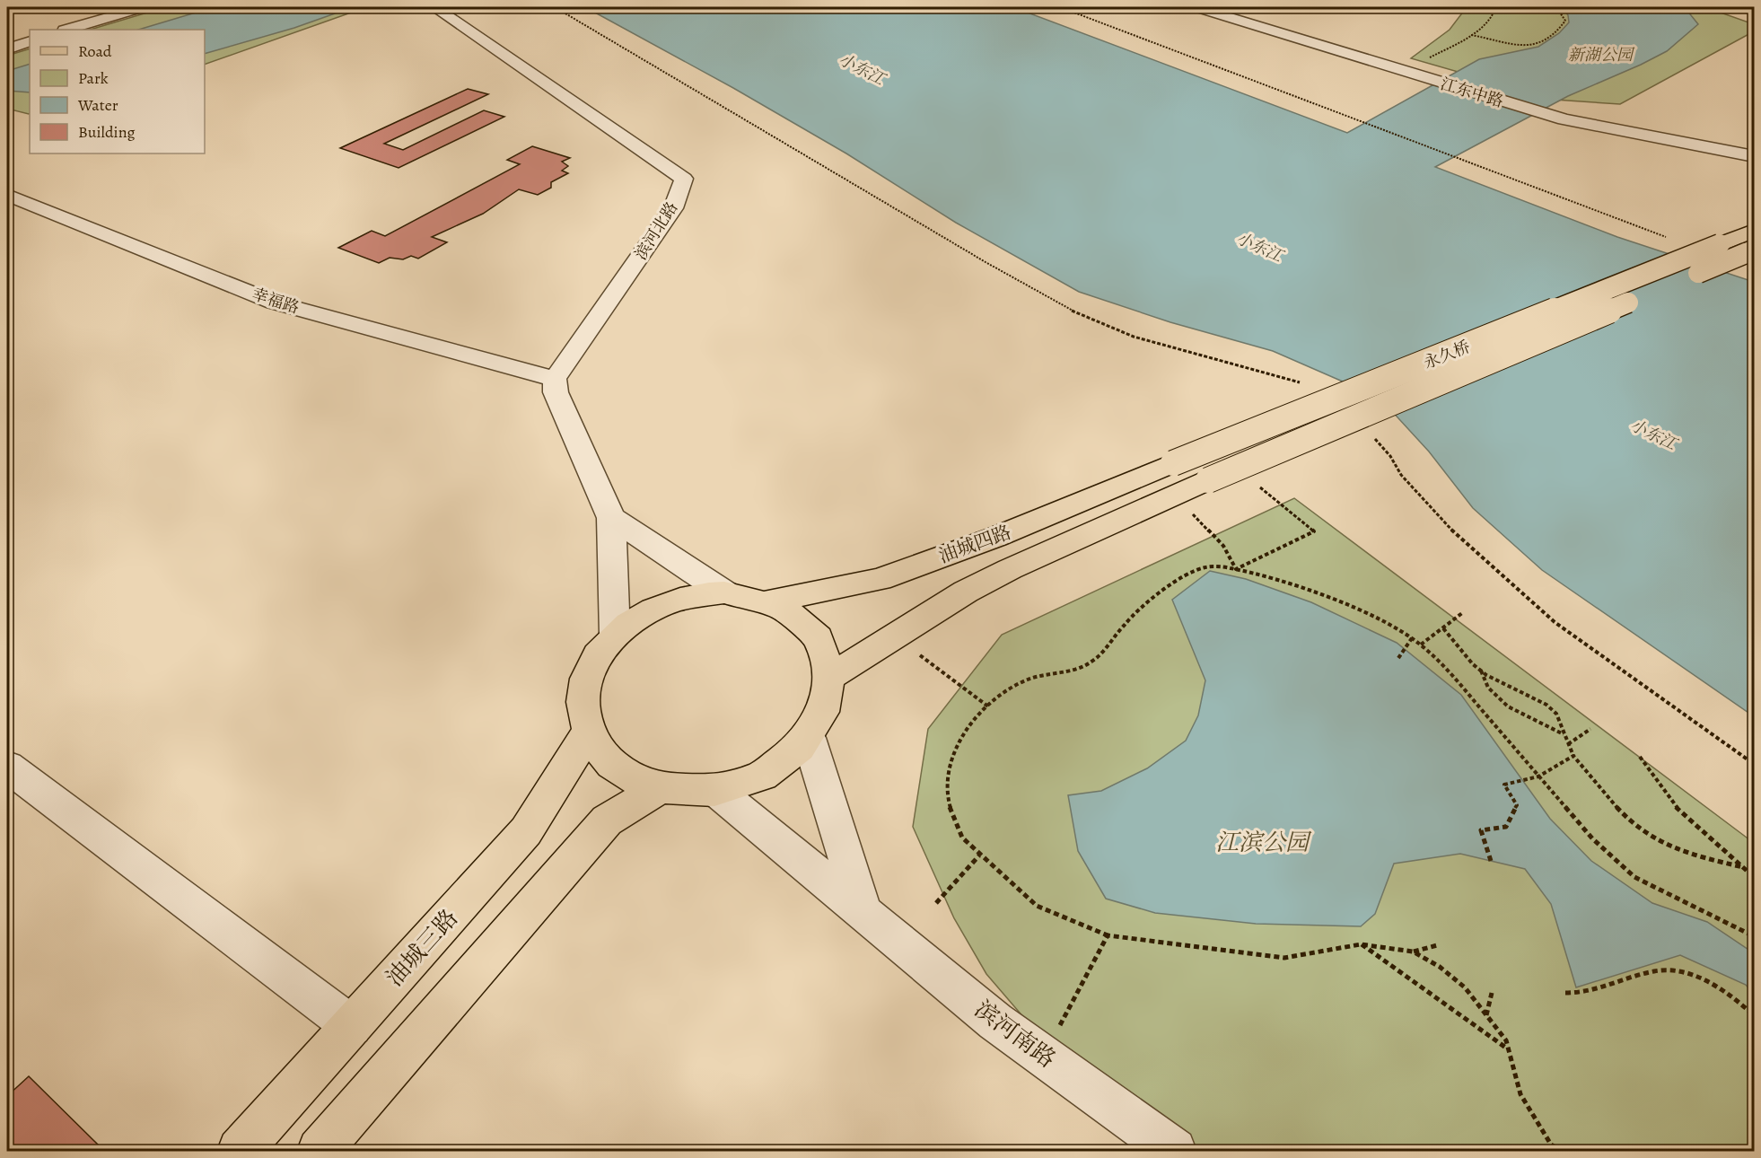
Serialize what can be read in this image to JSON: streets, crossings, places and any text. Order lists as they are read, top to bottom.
{
  "streets": {
    "main road": ["永久桥", "油城四路", "油城三路"],
    "street": [
      "江东中路",
      "滨河北路",
      "幸福路",
      "滨河南路"
    ]
  },
  "crossings": [
    ["滨河北路", "幸福路"],
    ["永久桥", "油城四路"]
  ],
  "water": ["小东江"],
  "parks": ["新湖公园", "江滨公园"],
  "legend": [
    "Road",
    "Park",
    "Water",
    "Building"
  ]
}
